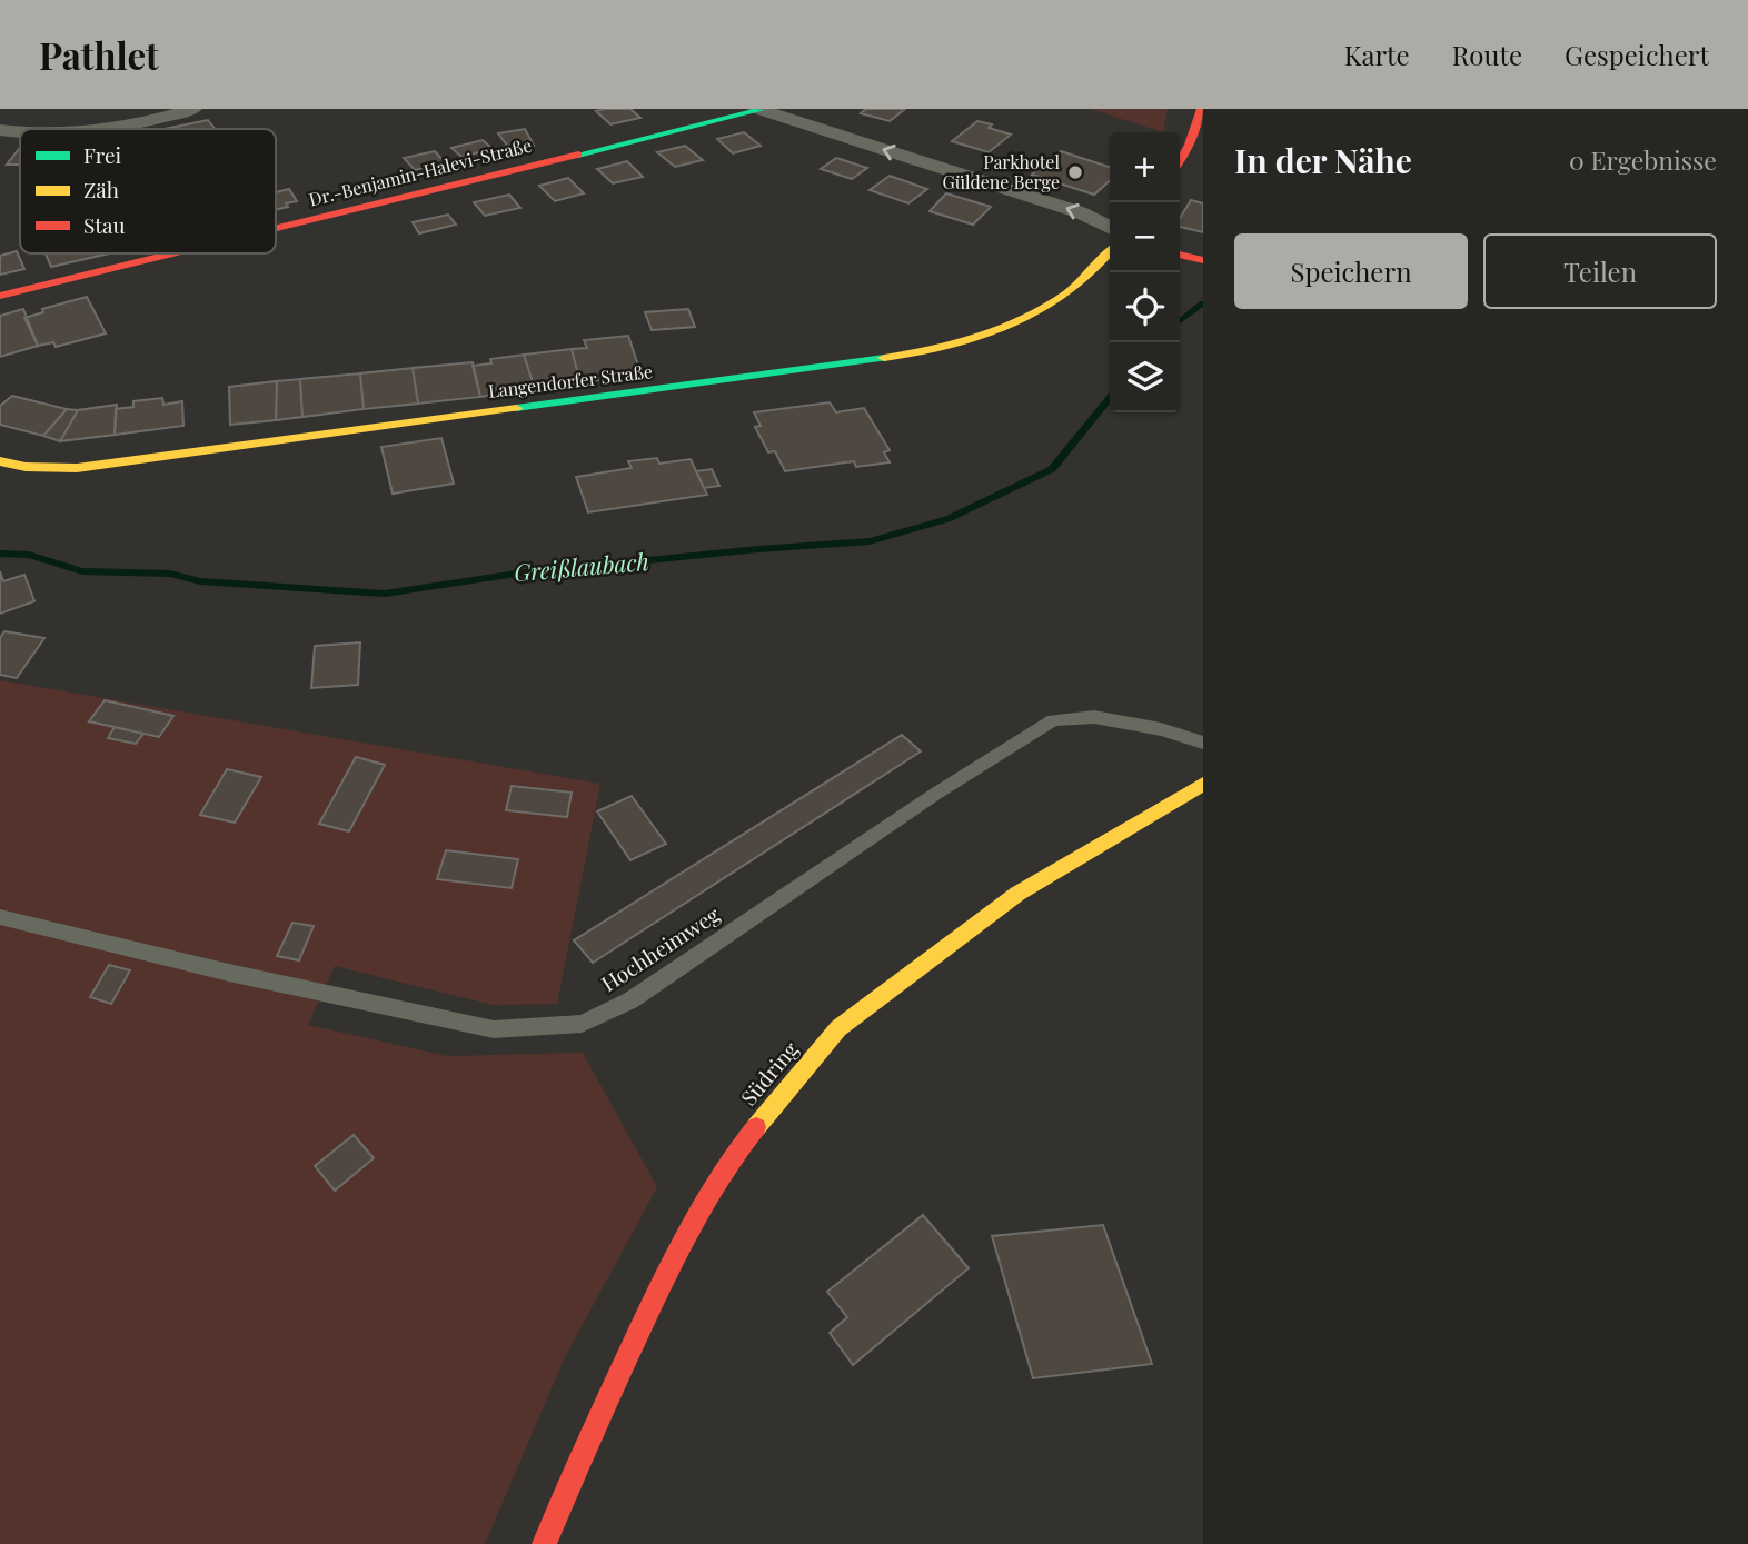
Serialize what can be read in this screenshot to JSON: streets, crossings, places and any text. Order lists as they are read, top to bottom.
{
  "streets": {
    "street": ["Dr.-Benjamin-Halevi-Straße", "Langendorfer Straße", "Südring"],
    "lane": ["Hochheimweg"]
  },
  "water": ["Greißlaubach"],
  "places": ["Parkhotel Güldene Berge"],
  "legend": ["Frei", "Zäh", "Stau"],
  "page": {
    "header": "Pathlet",
    "nav": ["Karte", "Route", "Gespeichert"],
    "heading": ["In der Nähe", "0 Ergebnisse"],
    "map_buttons": ["+", "−"],
    "buttons": ["Speichern", "Teilen"]
  }
}
